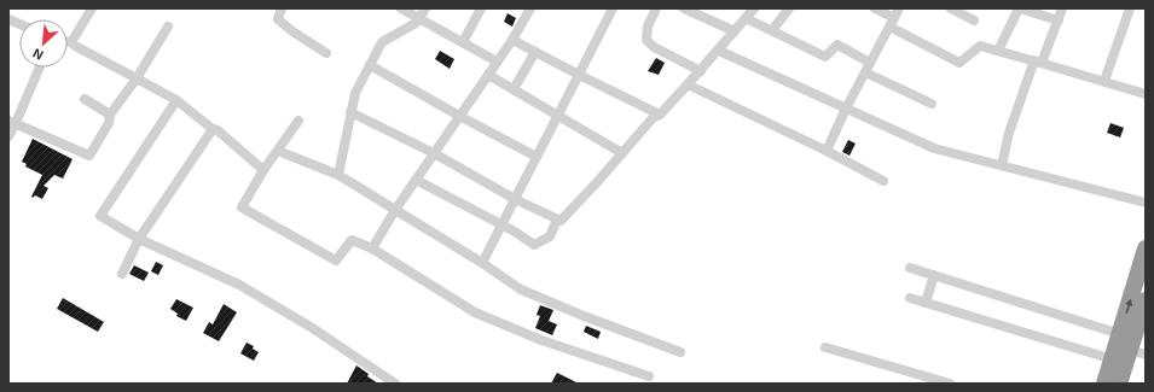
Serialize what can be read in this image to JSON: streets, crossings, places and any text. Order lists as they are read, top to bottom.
{
  "north": "bottom left"
}
